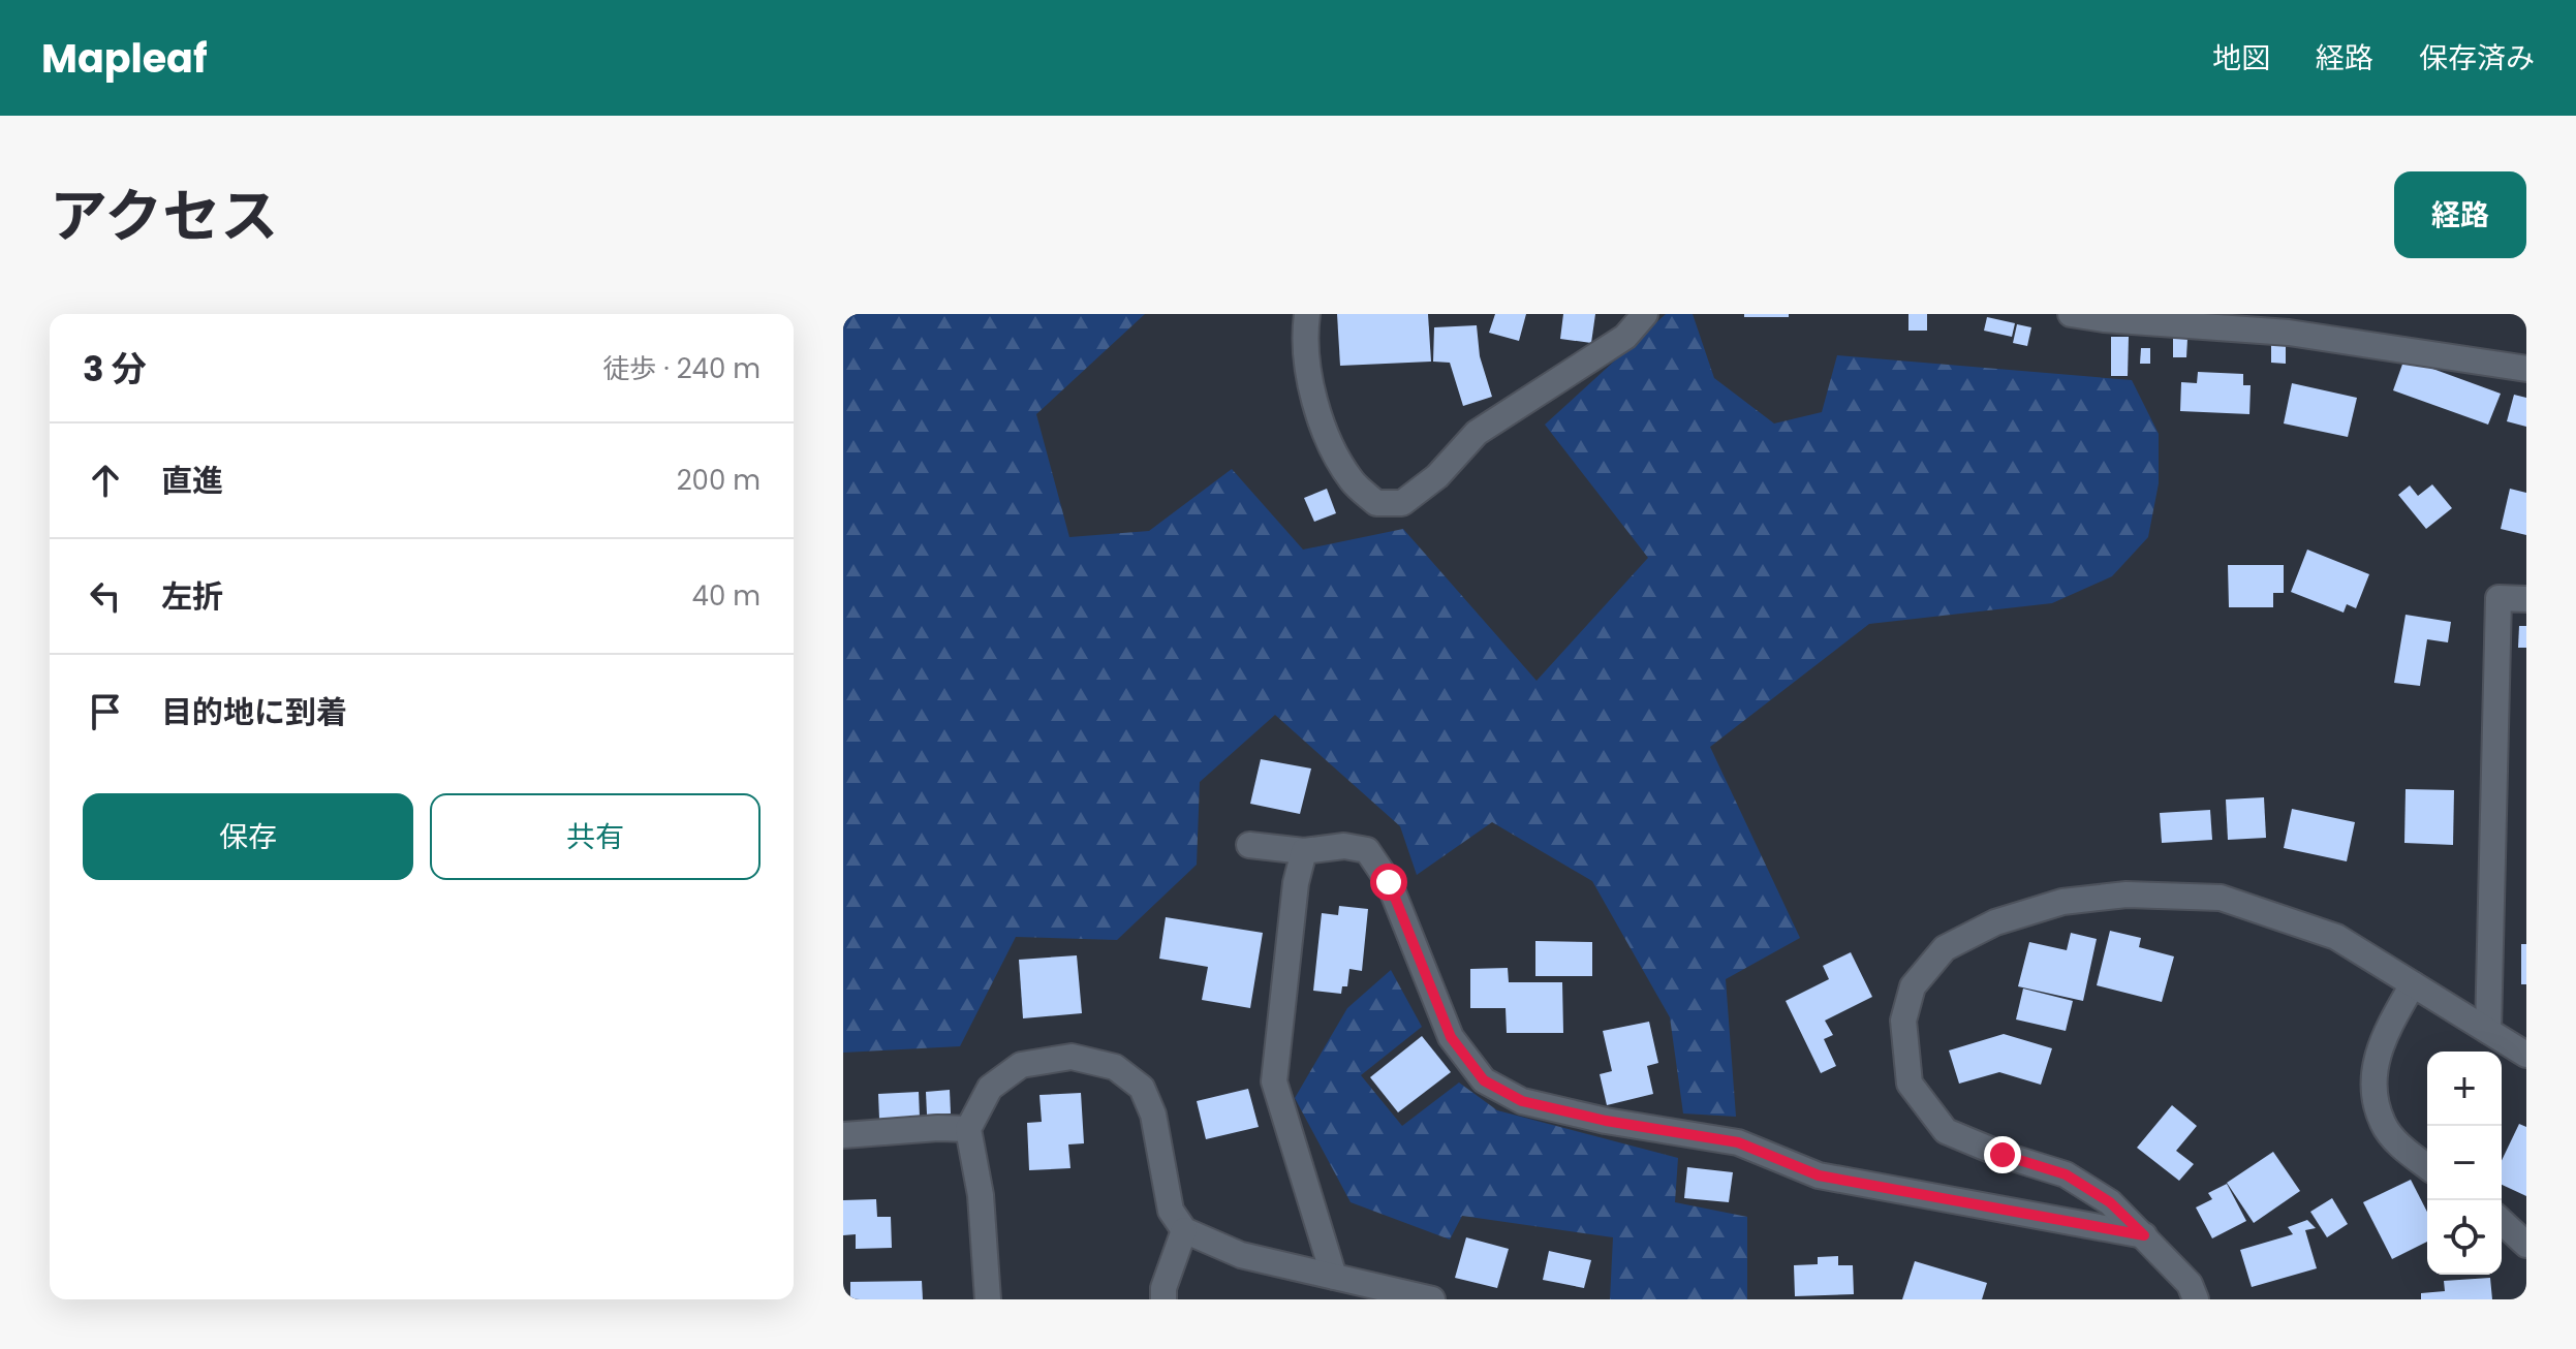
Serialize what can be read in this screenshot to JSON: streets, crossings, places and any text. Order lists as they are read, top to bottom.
{
  "page": {
    "header": "Mapleaf",
    "nav": ["地図", "経路", "保存済み"],
    "title": "アクセス",
    "buttons": [
      "経路",
      ["保存", "共有"]
    ],
    "heading": ["3 分", "徒歩 · 240 m"],
    "list": [
      ["直進", "200 m"],
      ["左折", "40 m"],
      "目的地に到着"
    ],
    "map_buttons": ["+", "−"]
  }
}
